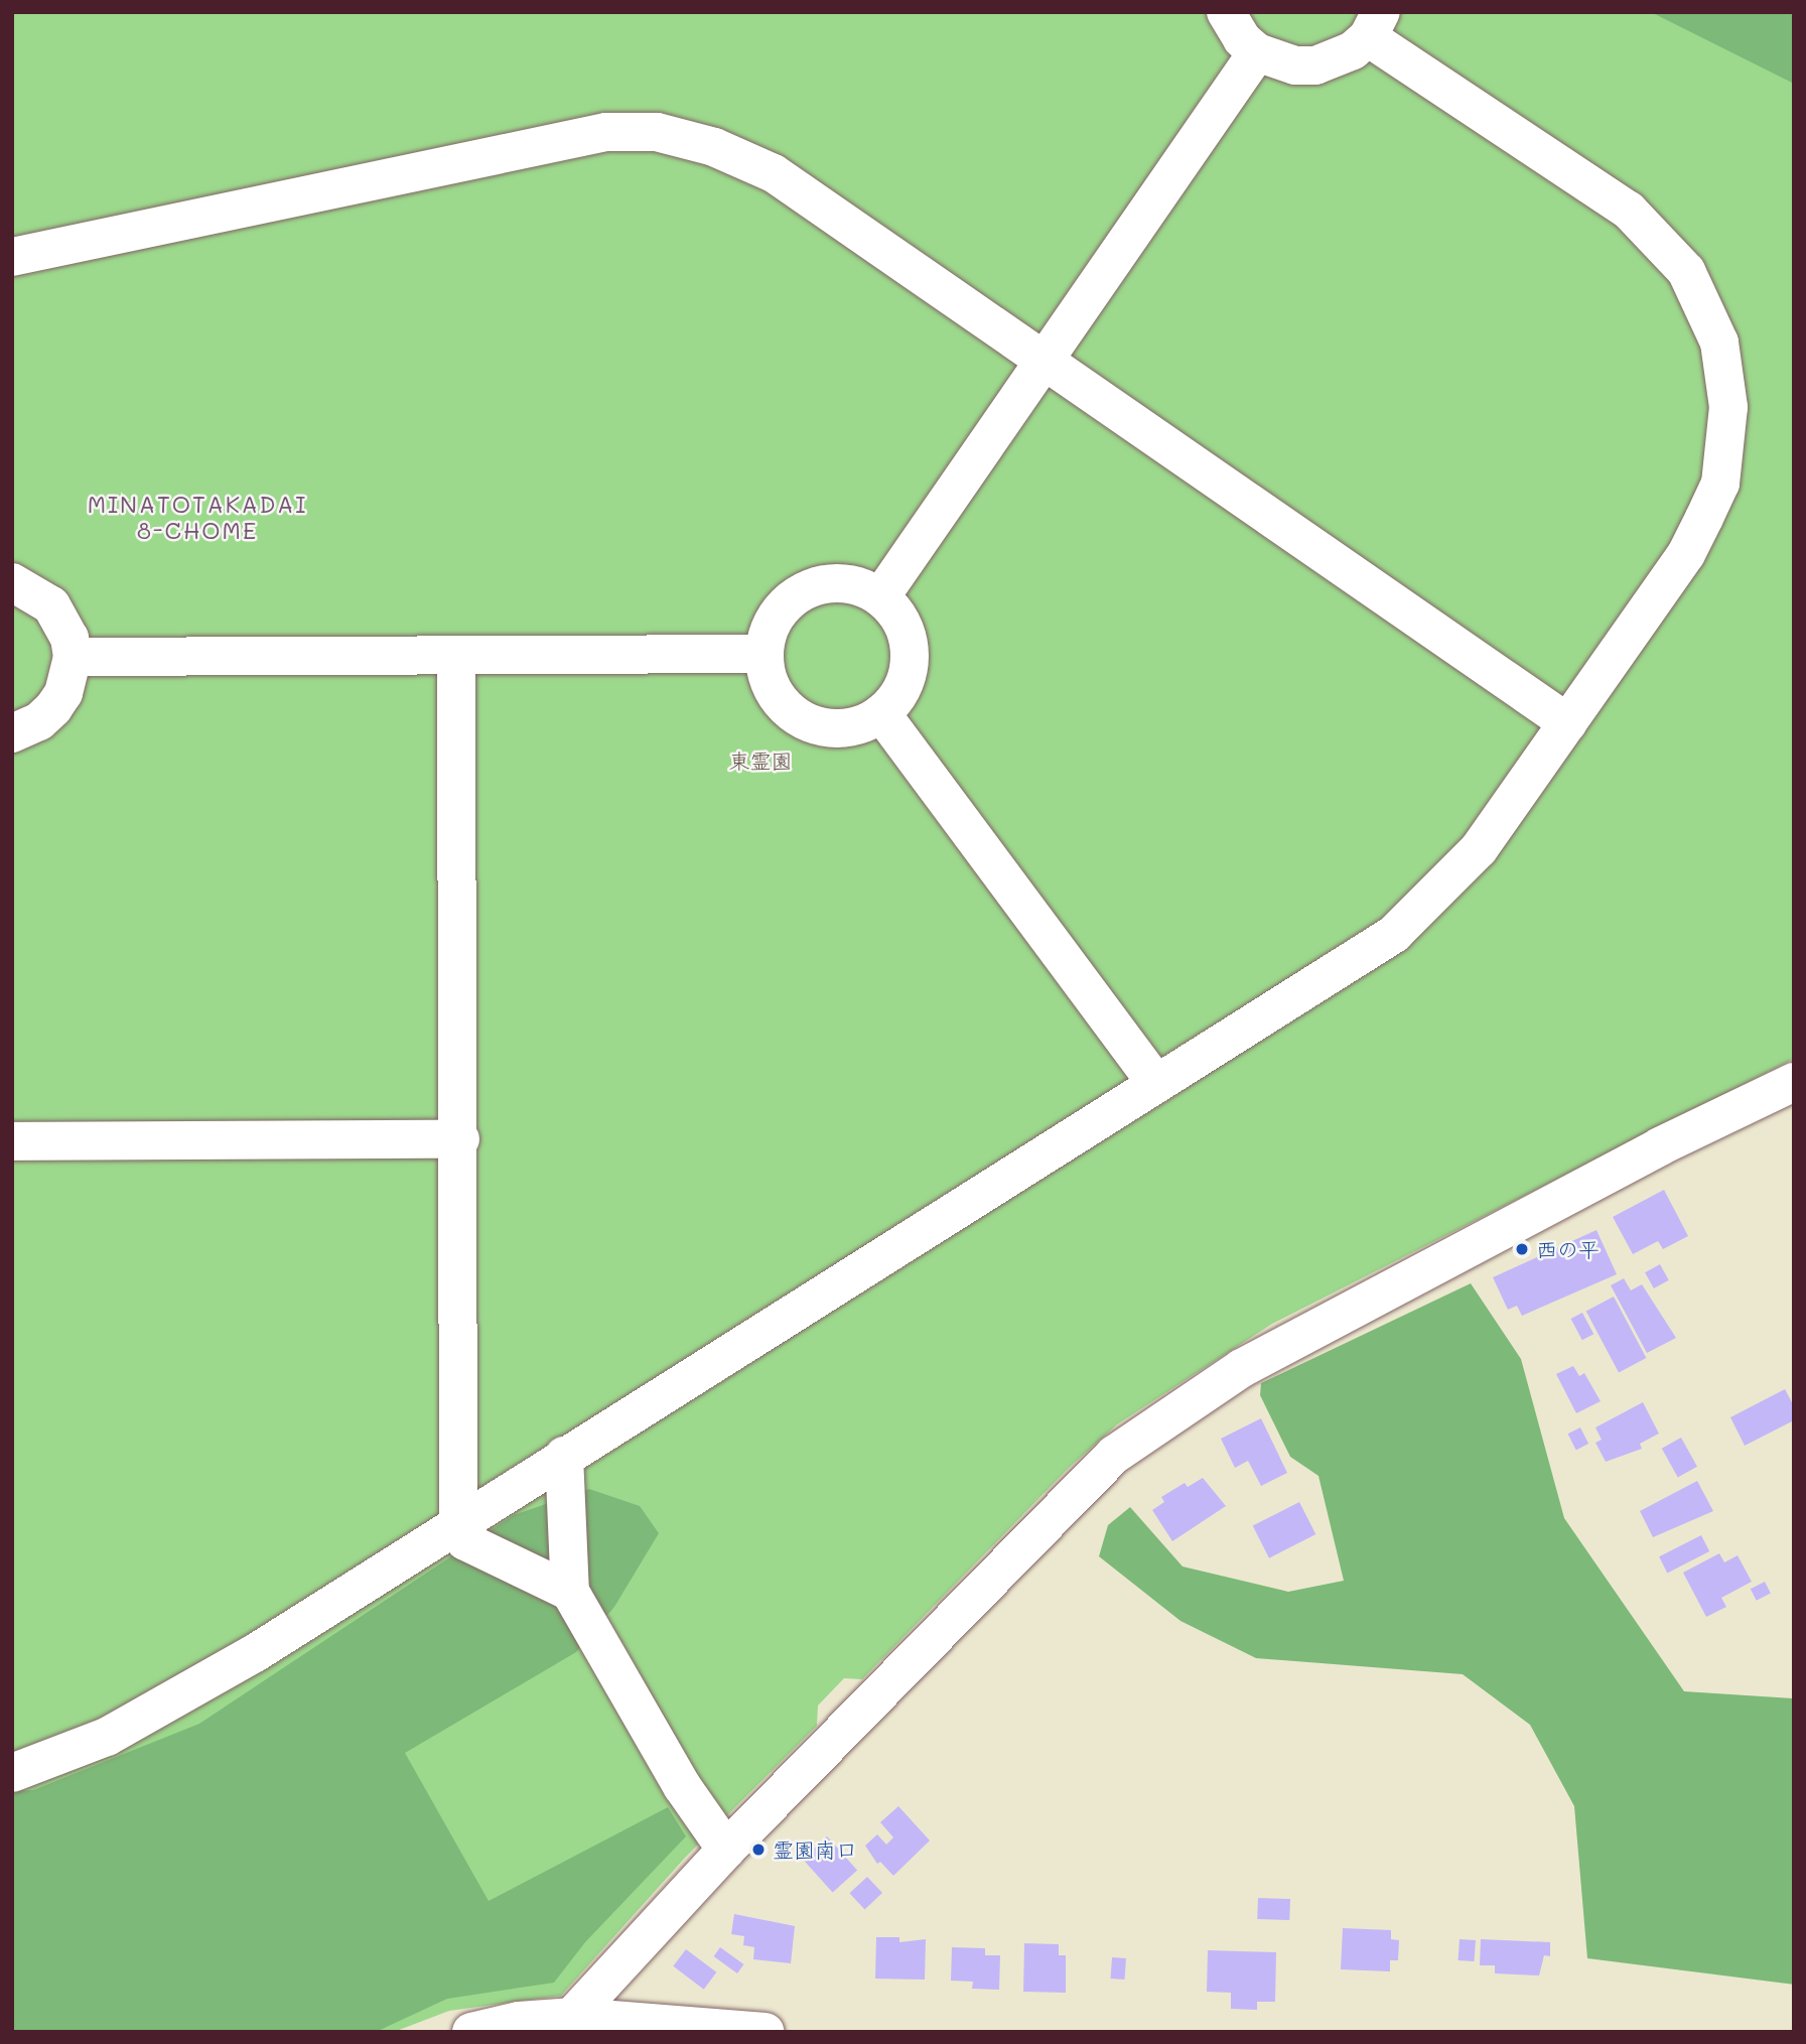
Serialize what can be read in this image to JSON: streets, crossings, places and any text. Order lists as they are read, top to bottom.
{
  "districts": ["MINATOTAKADAI 8-CHOME"],
  "parks": ["東霊園"],
  "places": ["西の平", "霊園南口"]
}
